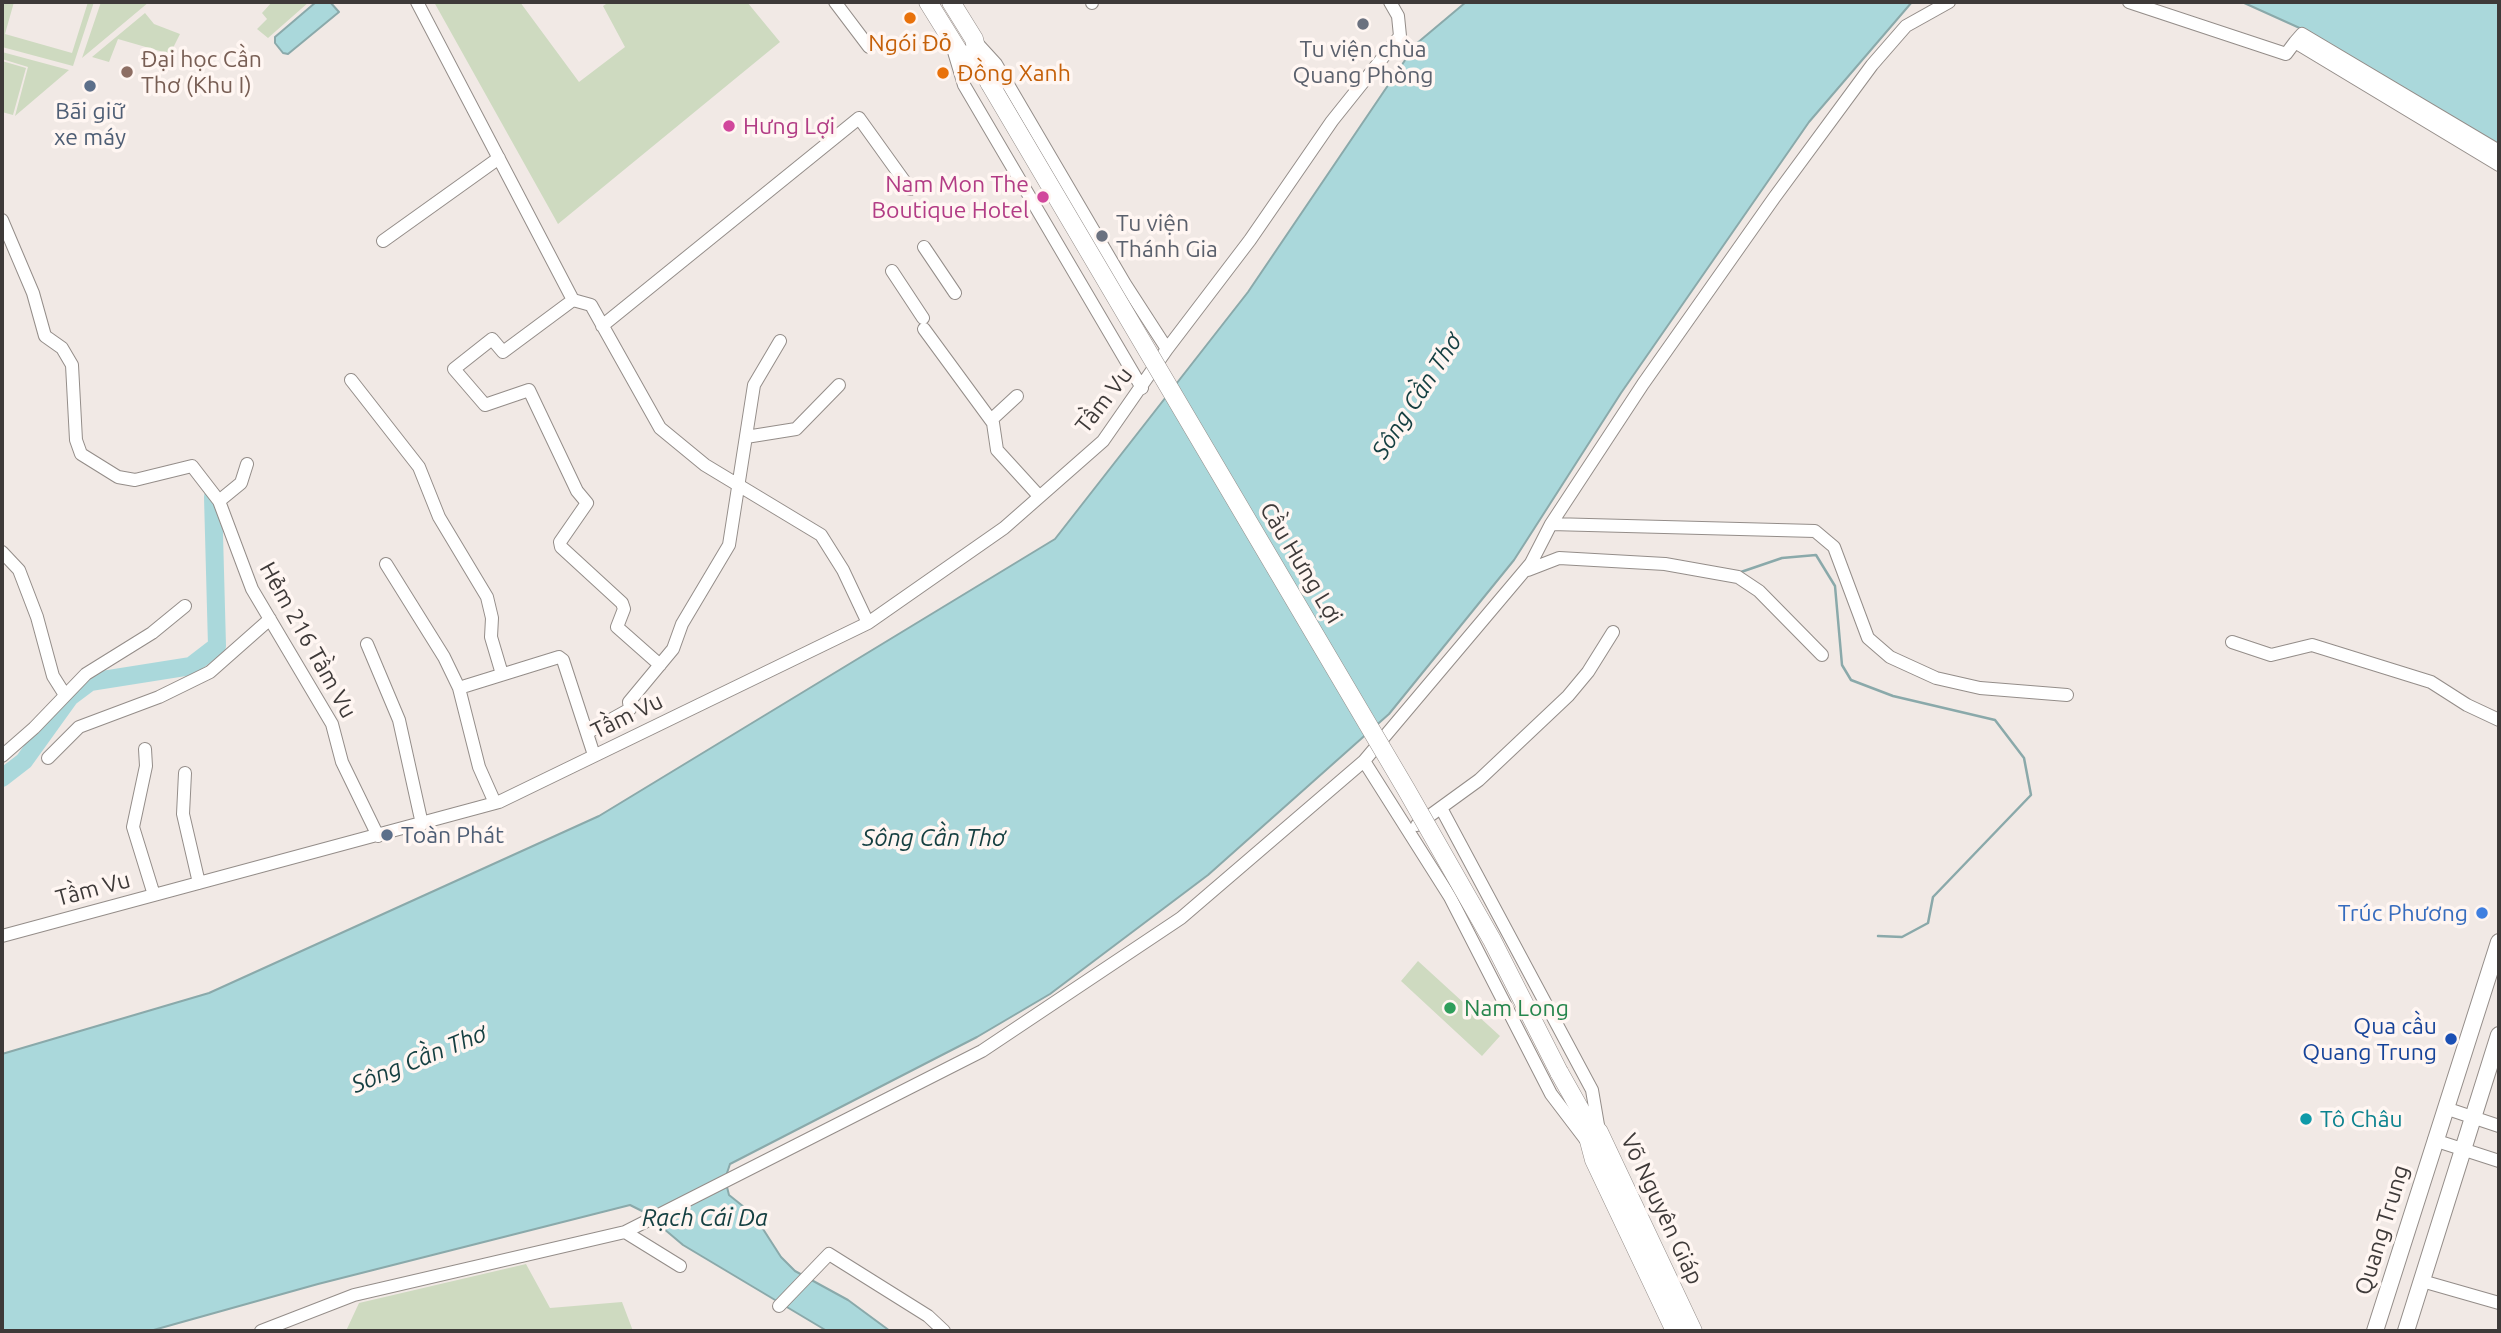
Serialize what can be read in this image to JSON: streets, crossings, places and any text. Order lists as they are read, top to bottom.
{
  "streets": {
    "highway": ["Cầu Hưng Lợi", "Võ Nguyên Giáp"],
    "main road": ["Quang Trung"],
    "street": ["Tầm Vu", "Hẻm 216 Tầm Vu"]
  },
  "crossings": [
    ["Tầm Vu", "Hẻm 216 Tầm Vu"],
    ["Cầu Hưng Lợi", "Võ Nguyên Giáp"]
  ],
  "water": ["Sông Cần Thơ", "Rạch Cái Da"],
  "places": [
    "Ngói Đỏ",
    "Tu viện chùa Quang Phòng",
    "Đại học Cần Thơ (Khu I)",
    "Đồng Xanh",
    "Bãi giữ xe máy",
    "Hưng Lợi",
    "Nam Mon The Boutique Hotel",
    "Tu viện Thánh Gia",
    "Toàn Phát",
    "Trúc Phương",
    "Nam Long",
    "Qua cầu Quang Trung",
    "Tô Châu"
  ]
}
